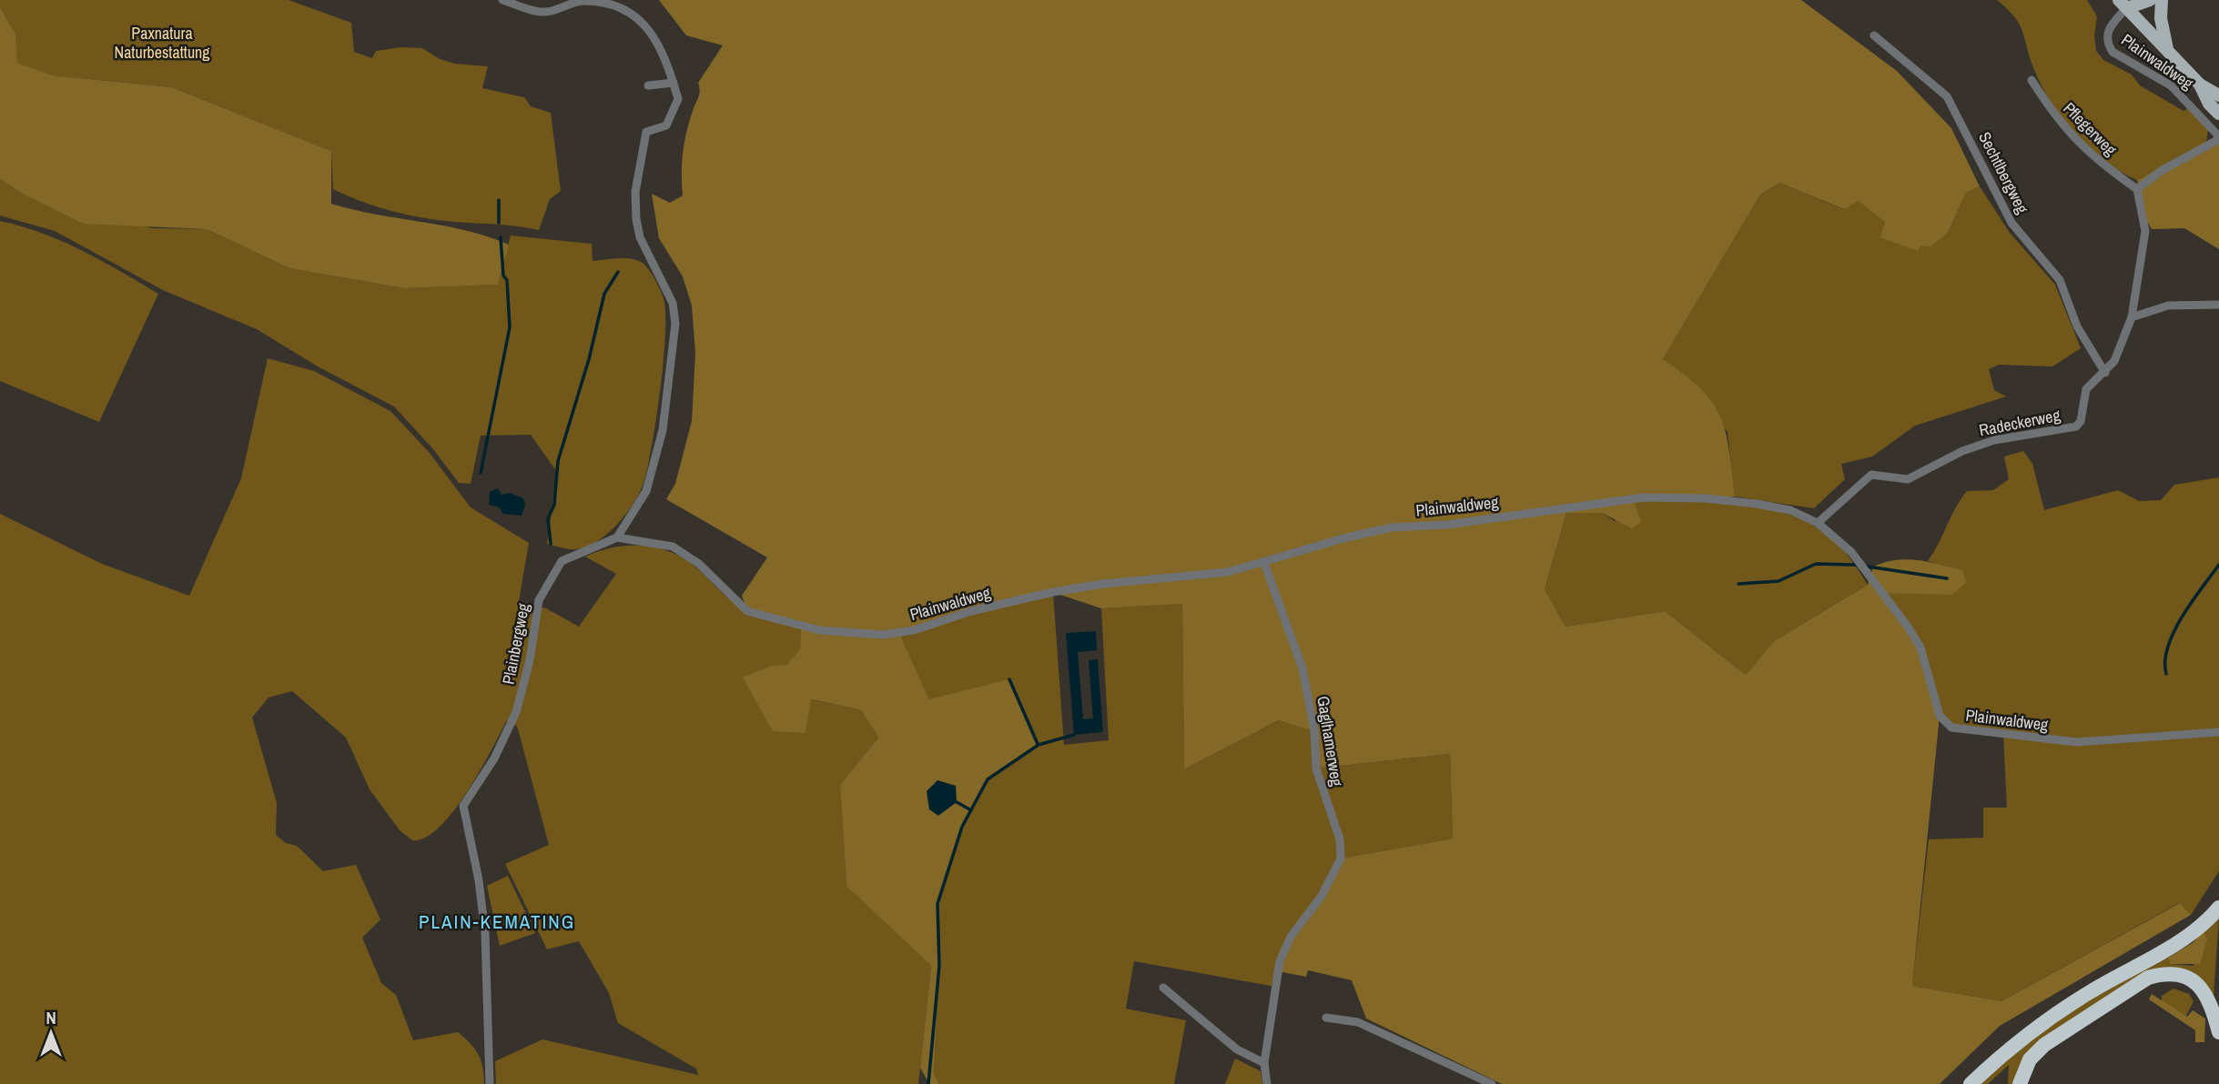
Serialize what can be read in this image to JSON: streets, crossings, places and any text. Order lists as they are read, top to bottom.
{
  "streets": {
    "street": [
      "Plainwaldweg",
      "Pflegerweg",
      "Sechtlbergweg",
      "Radeckerweg",
      "Plainbergweg",
      "Gaglhamerweg"
    ]
  },
  "crossings": [
    ["Plainwaldweg", "Radeckerweg"],
    ["Plainwaldweg", "Plainbergweg"],
    ["Plainwaldweg", "Gaglhamerweg"],
    ["Sechtlbergweg", "Radeckerweg"]
  ],
  "districts": ["PLAIN-KEMATING"],
  "parks": ["Paxnatura Naturbestattung"],
  "north": "top"
}
